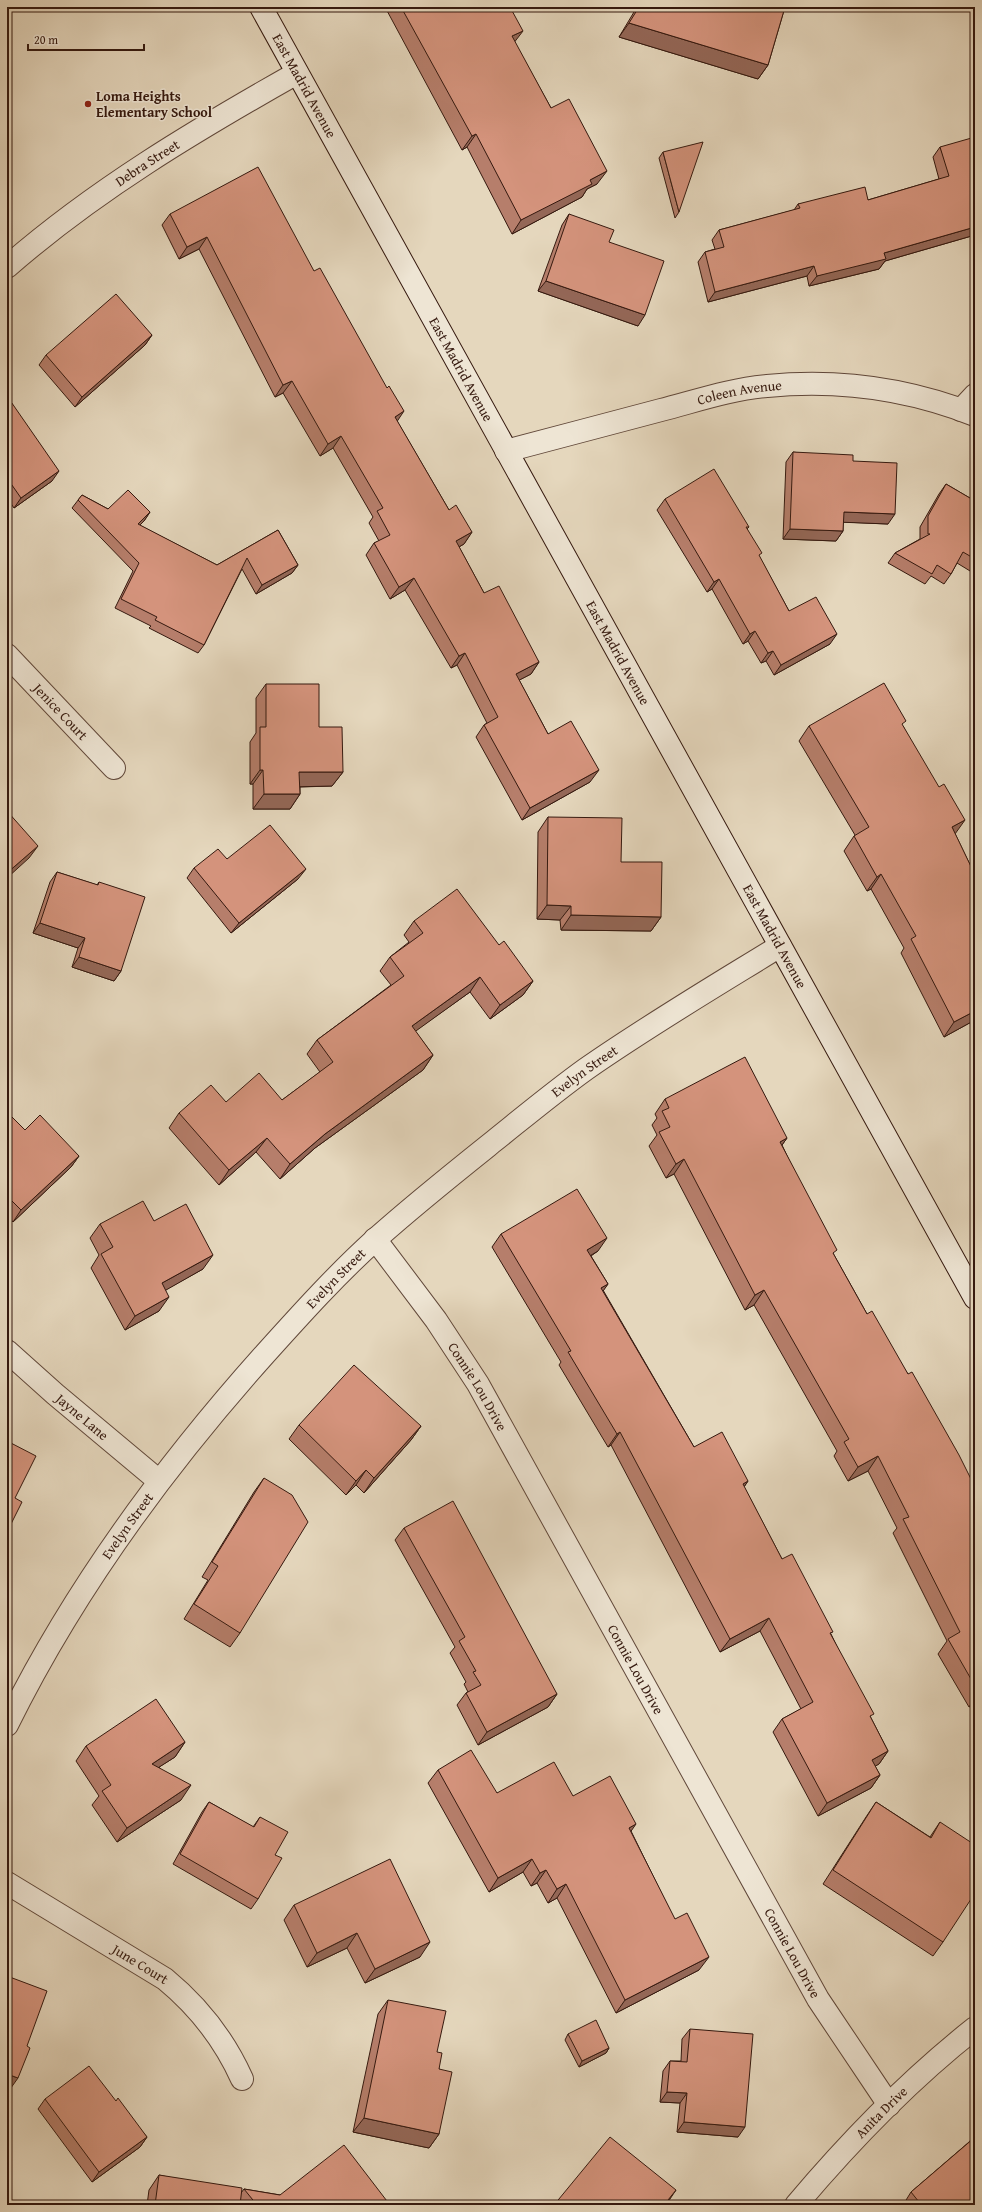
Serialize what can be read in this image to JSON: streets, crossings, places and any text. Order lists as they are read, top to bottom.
{
  "streets": {
    "street": [
      "East Madrid Avenue",
      "Debra Street",
      "Coleen Avenue",
      "Jenice Court",
      "Evelyn Street",
      "Connie Lou Drive",
      "Jayne Lane",
      "June Court",
      "Anita Drive"
    ]
  },
  "crossings": [
    ["East Madrid Avenue", "Debra Street"],
    ["East Madrid Avenue", "Coleen Avenue"],
    ["East Madrid Avenue", "Evelyn Street"],
    ["Evelyn Street", "Connie Lou Drive"],
    ["Evelyn Street", "Jayne Lane"],
    ["Connie Lou Drive", "Anita Drive"]
  ],
  "places": ["Loma Heights Elementary School"],
  "scale_bar": "20 m"
}
